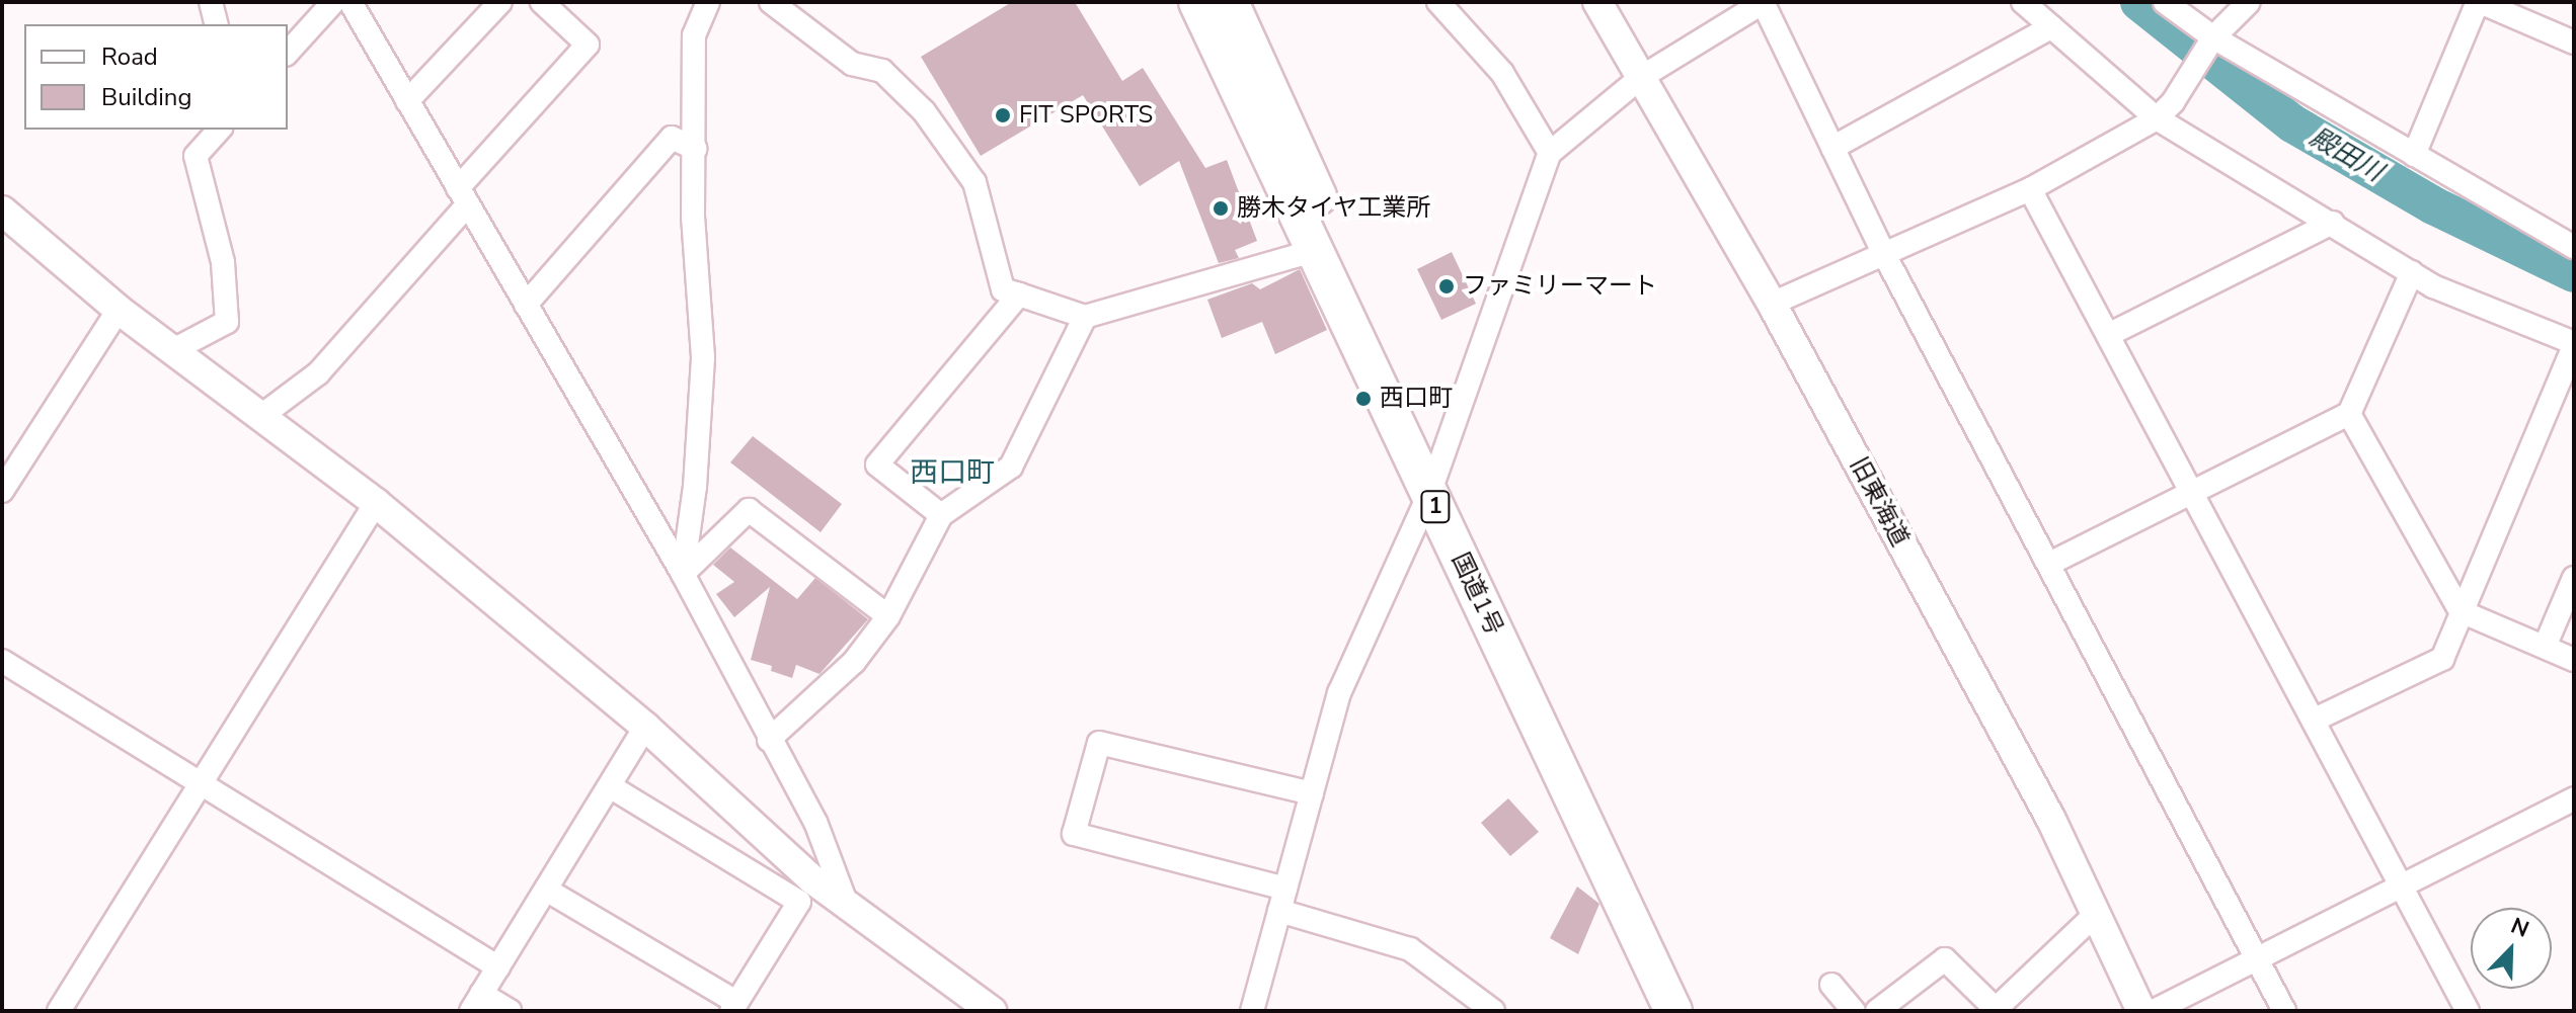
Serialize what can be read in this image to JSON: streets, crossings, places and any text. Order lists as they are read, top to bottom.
{
  "streets": {
    "highway": ["1", "国道1号"],
    "street": ["旧東海道"]
  },
  "districts": ["西口町"],
  "water": ["殿田川"],
  "places": [
    "FIT SPORTS",
    "勝木タイヤ工業所",
    "ファミリーマート",
    "西口町"
  ],
  "legend": ["Road", "Building"],
  "north": "top right"
}
